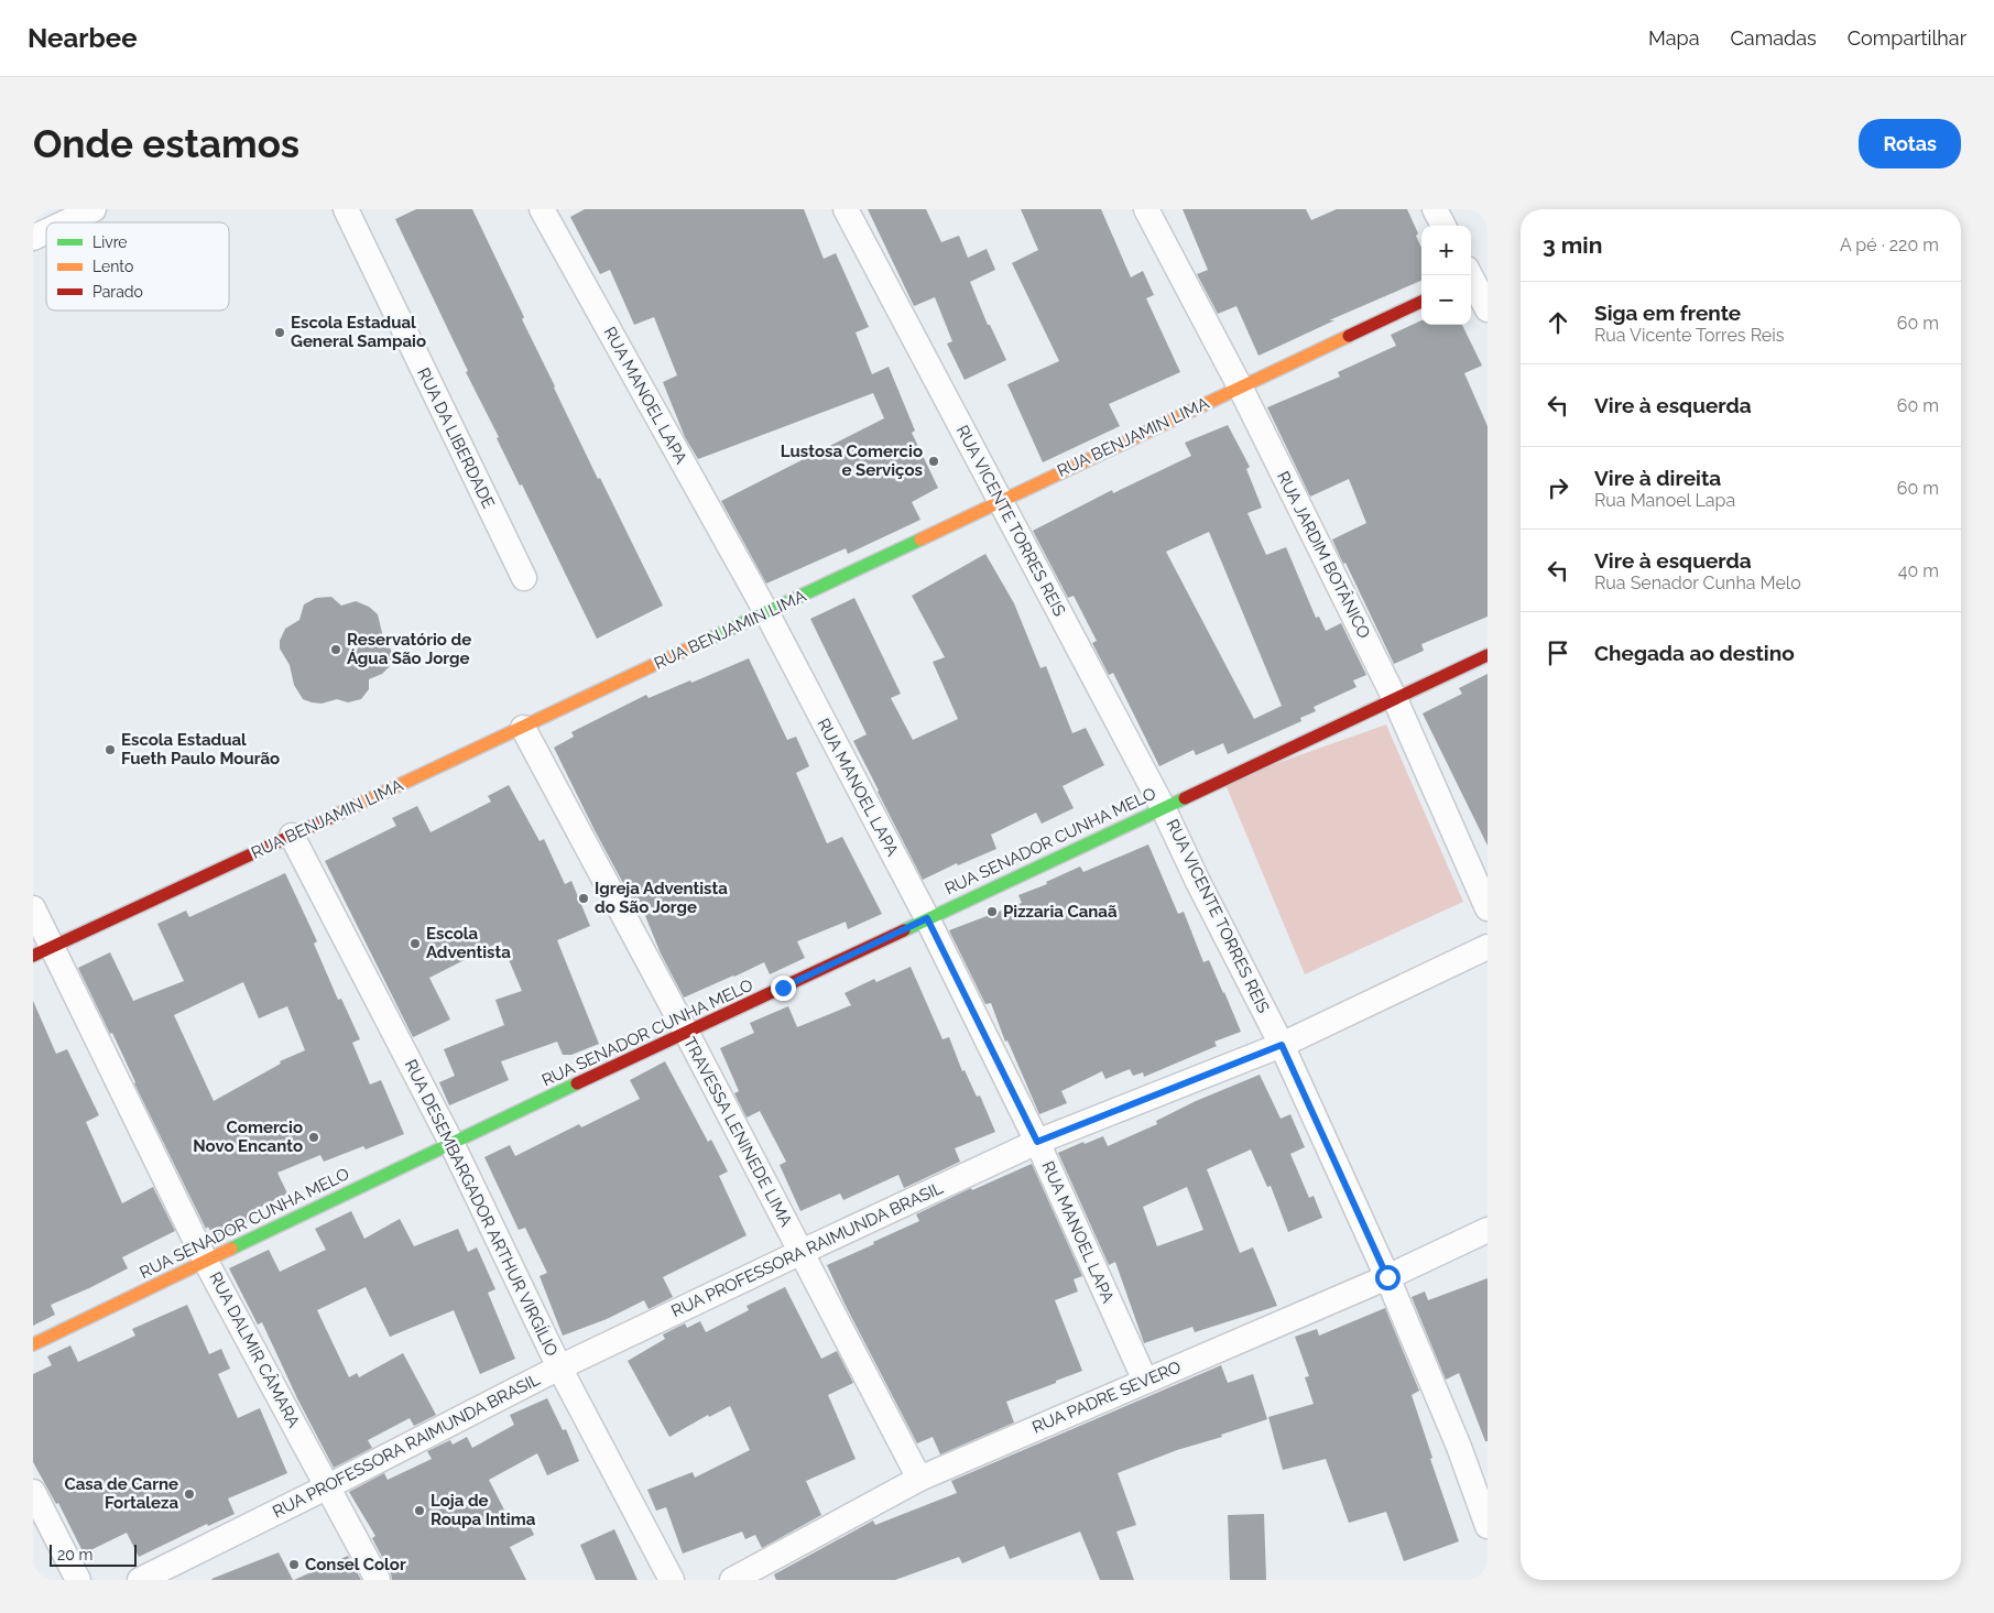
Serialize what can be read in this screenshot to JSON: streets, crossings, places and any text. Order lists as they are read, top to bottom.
{
  "streets": {
    "street": [
      "RUA MANOEL LAPA",
      "RUA BENJAMIN LIMA",
      "RUA DA LIBERDADE",
      "RUA VICENTE TORRES REIS",
      "RUA JARDIM BOTÂNICO",
      "RUA SENADOR CUNHA MELO",
      "TRAVESSA LENINEDE LIMA",
      "RUA DESEMBARGADOR ARTHUR VIRGÍLIO",
      "RUA PROFESSORA RAIMUNDA BRASIL",
      "RUA DALMIR CÂMARA",
      "RUA PADRE SEVERO"
    ]
  },
  "crossings": [
    ["RUA MANOEL LAPA", "RUA BENJAMIN LIMA"],
    ["RUA MANOEL LAPA", "RUA SENADOR CUNHA MELO"],
    ["RUA MANOEL LAPA", "RUA PROFESSORA RAIMUNDA BRASIL"],
    ["RUA MANOEL LAPA", "RUA PADRE SEVERO"],
    ["RUA BENJAMIN LIMA", "RUA VICENTE TORRES REIS"],
    ["RUA BENJAMIN LIMA", "RUA JARDIM BOTÂNICO"],
    ["RUA BENJAMIN LIMA", "TRAVESSA LENINEDE LIMA"],
    ["RUA BENJAMIN LIMA", "RUA DESEMBARGADOR ARTHUR VIRGÍLIO"],
    ["RUA BENJAMIN LIMA", "RUA DALMIR CÂMARA"],
    ["RUA VICENTE TORRES REIS", "RUA SENADOR CUNHA MELO"],
    ["RUA VICENTE TORRES REIS", "RUA PROFESSORA RAIMUNDA BRASIL"],
    ["RUA VICENTE TORRES REIS", "RUA PADRE SEVERO"],
    ["RUA JARDIM BOTÂNICO", "RUA SENADOR CUNHA MELO"],
    ["RUA SENADOR CUNHA MELO", "TRAVESSA LENINEDE LIMA"],
    ["RUA SENADOR CUNHA MELO", "RUA DESEMBARGADOR ARTHUR VIRGÍLIO"],
    ["RUA SENADOR CUNHA MELO", "RUA DALMIR CÂMARA"],
    ["TRAVESSA LENINEDE LIMA", "RUA PROFESSORA RAIMUNDA BRASIL"],
    ["TRAVESSA LENINEDE LIMA", "RUA PADRE SEVERO"],
    ["RUA DESEMBARGADOR ARTHUR VIRGÍLIO", "RUA PROFESSORA RAIMUNDA BRASIL"],
    ["RUA PROFESSORA RAIMUNDA BRASIL", "RUA DALMIR CÂMARA"]
  ],
  "places": [
    "Escola Estadual General Sampaio",
    "Lustosa Comercio e Serviços",
    "Reservatório de Água São Jorge",
    "Escola Estadual Fueth Paulo Mourão",
    "Igreja Adventista do São Jorge",
    "Pizzaria Canaã",
    "Escola Adventista",
    "Comercio Novo Encanto",
    "Casa de Carne Fortaleza",
    "Loja de Roupa Intima",
    "Consel Color"
  ],
  "legend": ["Livre", "Lento", "Parado"],
  "scale_bar": "20 m",
  "page": {
    "header": "Nearbee",
    "nav": ["Mapa", "Camadas", "Compartilhar"],
    "buttons": "Rotas",
    "title": "Onde estamos",
    "heading": ["3 min", "A pé · 220 m"],
    "map_buttons": ["+", "−"],
    "list": [
      ["Siga em frente", "Rua Vicente Torres Reis", "60 m"],
      ["Vire à esquerda", "60 m"],
      ["Vire à direita", "Rua Manoel Lapa", "60 m"],
      ["Vire à esquerda", "Rua Senador Cunha Melo", "40 m"],
      "Chegada ao destino"
    ],
    "scale": "20 m"
  }
}
